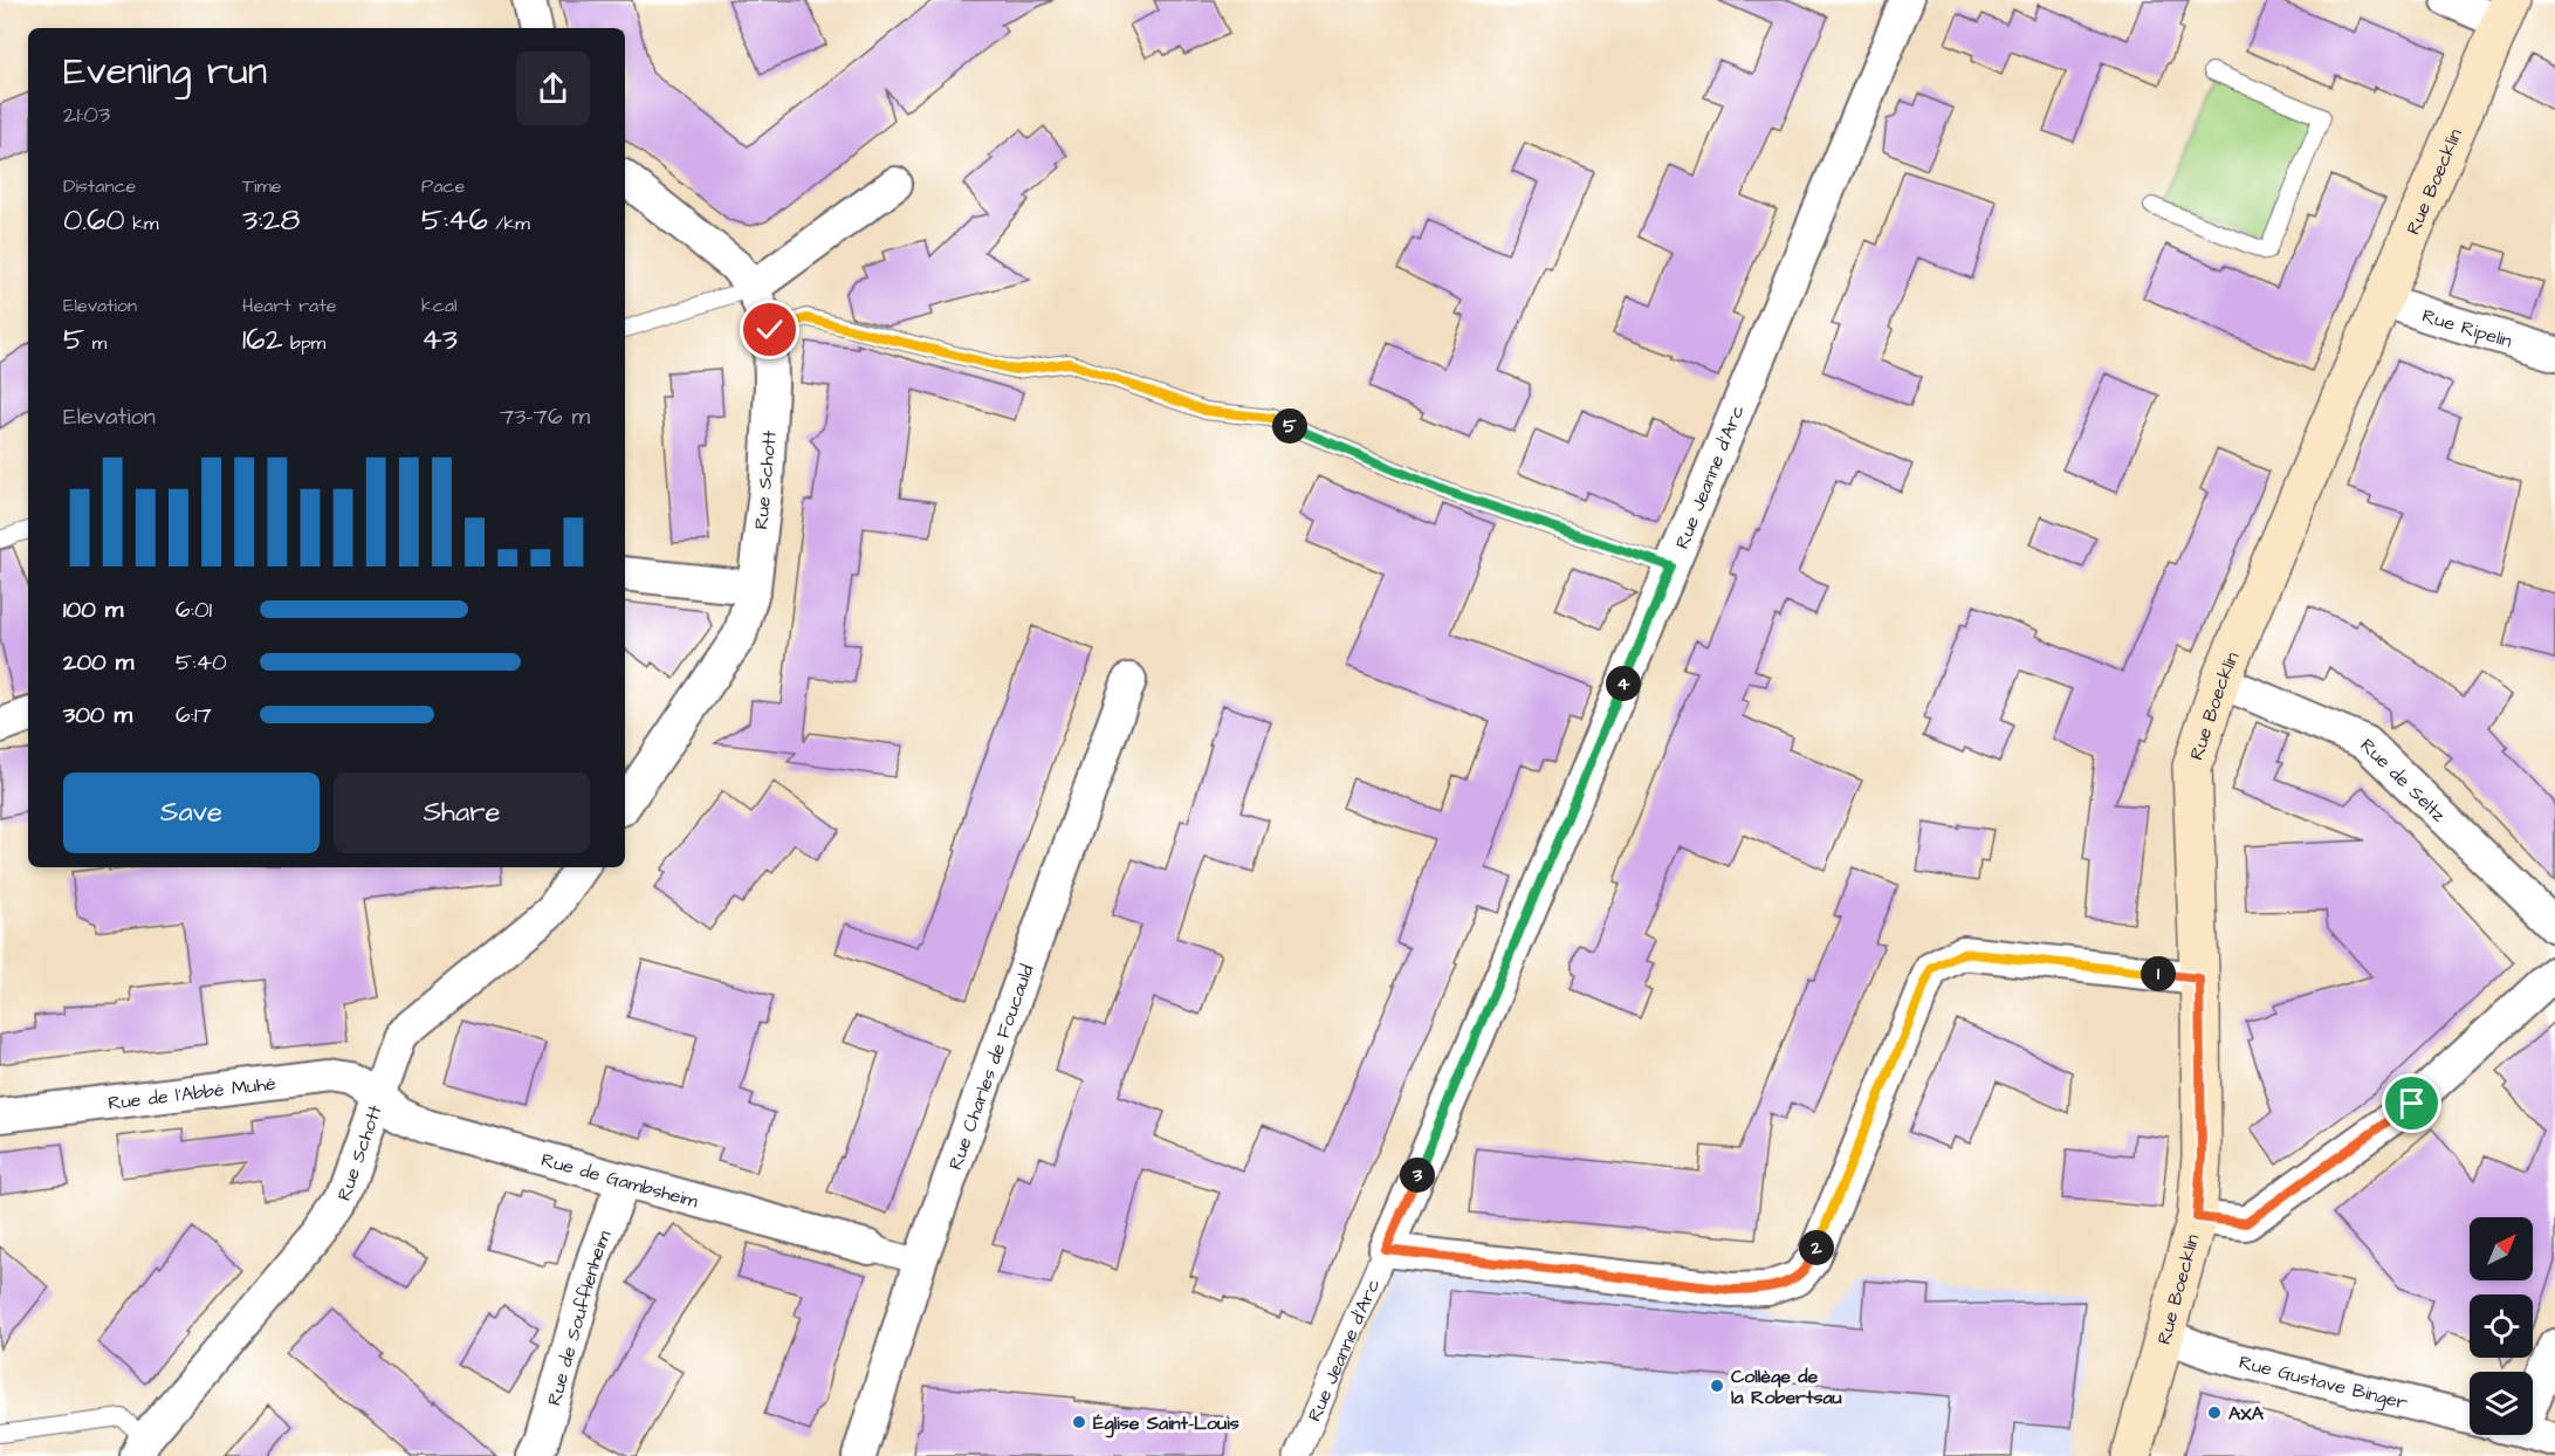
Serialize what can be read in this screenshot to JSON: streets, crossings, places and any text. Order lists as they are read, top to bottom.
{
  "streets": {
    "main road": ["Rue Boecklin"],
    "street": [
      "Rue Ripelin",
      "Rue Jeanne d'Arc",
      "Rue Schott",
      "Rue de Seltz",
      "Rue Charles de Foucauld",
      "Rue de l'Abbé Muhé",
      "Rue de Gambsheim",
      "Rue de Soufflenheim",
      "Rue Gustave Binger"
    ]
  },
  "crossings": [
    ["Rue Boecklin", "Rue Ripelin"],
    ["Rue Boecklin", "Rue de Seltz"],
    ["Rue Boecklin", "Rue Gustave Binger"],
    ["Rue Schott", "Rue de l'Abbé Muhé"],
    ["Rue Schott", "Rue de Gambsheim"],
    ["Rue de l'Abbé Muhé", "Rue de Gambsheim"],
    ["Rue de Gambsheim", "Rue de Soufflenheim"]
  ],
  "places": ["Collège de la Robertsau", "AXA", "Église Saint-Louis"],
  "north": "top right",
  "page": {
    "heading": ["Evening run", "21:03"],
    "stats": [
      ["Distance", "0.60 km"],
      ["Time", "3:28"],
      ["Pace", "5:46 /km"],
      ["Elevation", "5 m"],
      ["Heart rate", "162 bpm"],
      ["kcal", "43"]
    ],
    "chart": ["Elevation", "73–76 m"],
    "pins": [
      "5",
      "4",
      "1",
      "3",
      "2"
    ],
    "list": [
      {
        "name": "100 m",
        "note": "6:01"
      },
      {
        "name": "200 m",
        "note": "5:40"
      },
      {
        "name": "300 m",
        "note": "6:17"
      }
    ],
    "buttons": ["Save", "Share"]
  }
}
